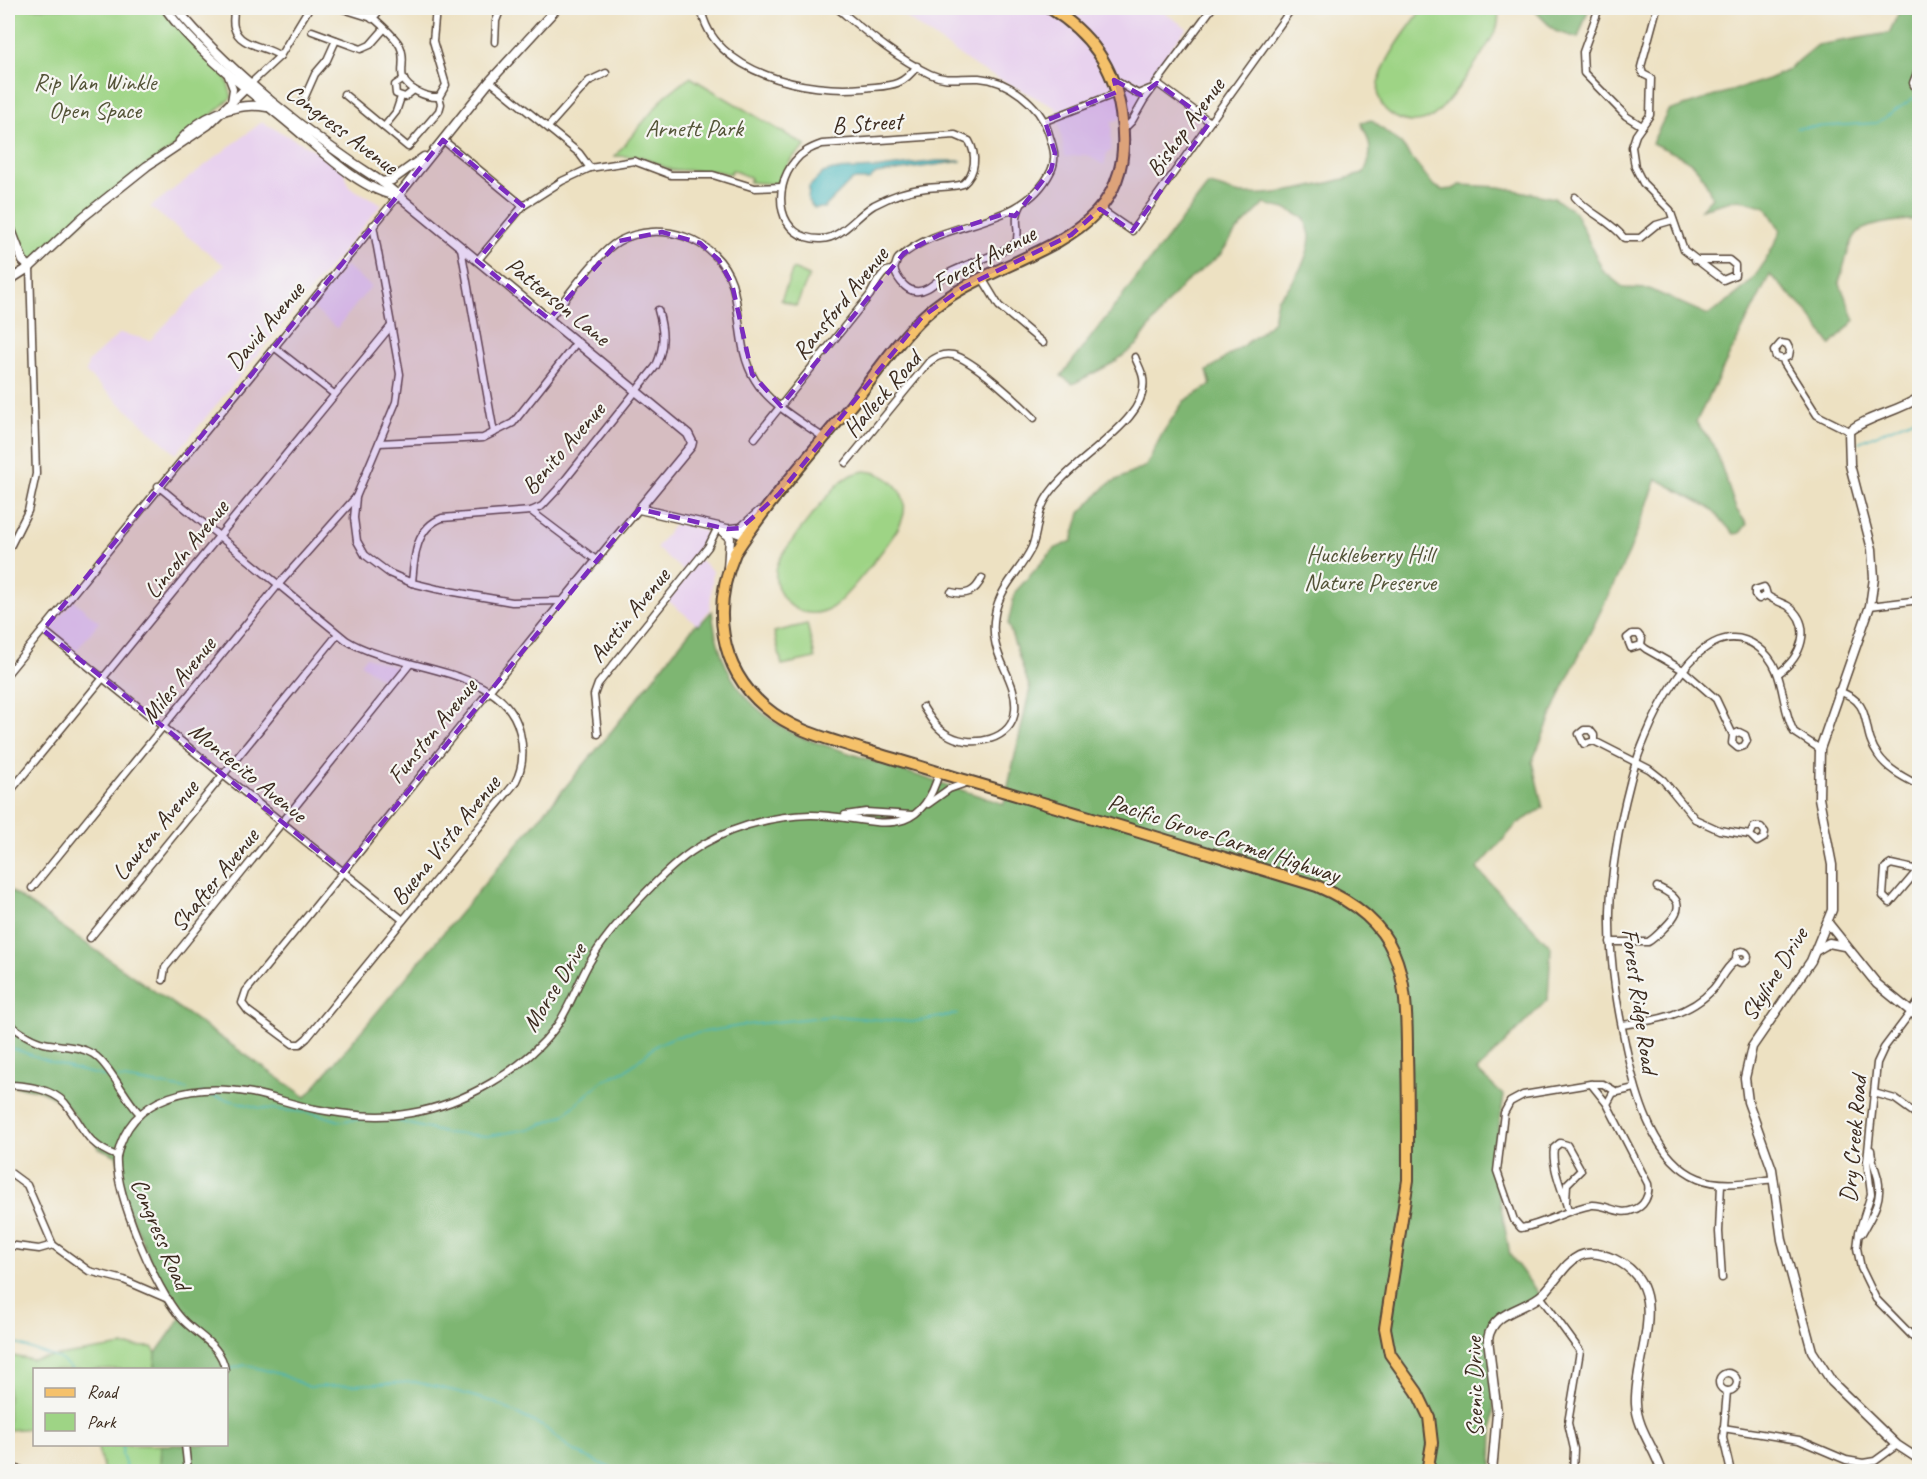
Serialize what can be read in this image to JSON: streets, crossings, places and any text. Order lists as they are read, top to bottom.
{
  "streets": {
    "main road": ["Forest Avenue", "Pacific Grove-Carmel Highway"],
    "street": [
      "B Street",
      "Bishop Avenue",
      "Congress Avenue",
      "Patterson Lane",
      "Ransford Avenue",
      "David Avenue",
      "Halleck Road",
      "Benito Avenue",
      "Lincoln Avenue",
      "Austin Avenue",
      "Miles Avenue",
      "Funston Avenue",
      "Montecito Avenue",
      "Lawton Avenue",
      "Buena Vista Avenue",
      "Shafter Avenue",
      "Skyline Drive",
      "Morse Drive",
      "Forest Ridge Road",
      "Dry Creek Road",
      "Congress Road",
      "Scenic Drive"
    ]
  },
  "crossings": [
    ["Bishop Avenue", "Forest Avenue"],
    ["Congress Avenue", "Patterson Lane"],
    ["Congress Avenue", "David Avenue"],
    ["Forest Avenue", "Pacific Grove-Carmel Highway"],
    ["Patterson Lane", "David Avenue"],
    ["Patterson Lane", "Benito Avenue"],
    ["Patterson Lane", "Funston Avenue"],
    ["David Avenue", "Montecito Avenue"],
    ["David Avenue", "Buena Vista Avenue"],
    ["Lincoln Avenue", "Montecito Avenue"],
    ["Lincoln Avenue", "Buena Vista Avenue"],
    ["Miles Avenue", "Montecito Avenue"],
    ["Miles Avenue", "Buena Vista Avenue"],
    ["Funston Avenue", "Montecito Avenue"],
    ["Funston Avenue", "Buena Vista Avenue"],
    ["Montecito Avenue", "Lawton Avenue"],
    ["Montecito Avenue", "Buena Vista Avenue"],
    ["Montecito Avenue", "Shafter Avenue"],
    ["Lawton Avenue", "Buena Vista Avenue"],
    ["Pacific Grove-Carmel Highway", "Morse Drive"],
    ["Buena Vista Avenue", "Shafter Avenue"],
    ["Skyline Drive", "Forest Ridge Road"]
  ],
  "parks": ["Rip Van Winkle Open Space", "Arnett Park", "Huckleberry Hill Nature Preserve"],
  "legend": ["Road", "Park"]
}
